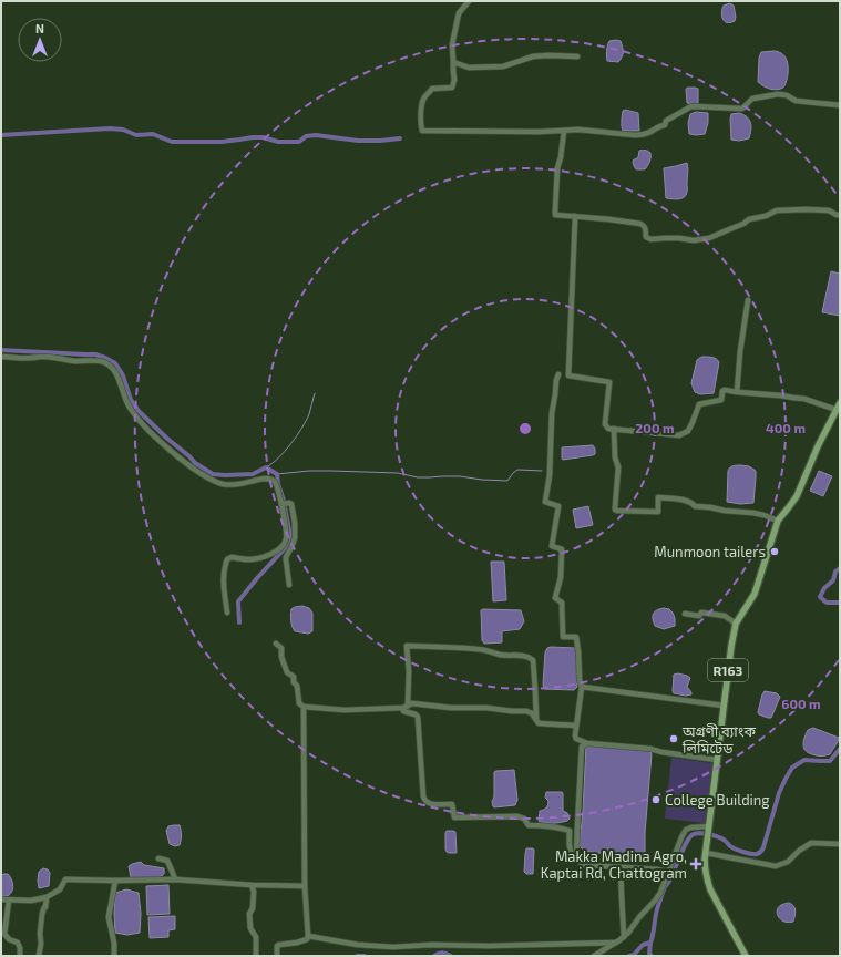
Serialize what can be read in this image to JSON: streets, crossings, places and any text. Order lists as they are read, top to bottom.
{
  "streets": {
    "main road": ["R163"]
  },
  "places": {
    "other": ["Munmoon tailers", "অগ্রণী ব্যাংক লিমিটেড", "College Building"],
    "health": ["Makka Madina Agro, Kaptai Rd, Chattogram"]
  },
  "north": "top",
  "rings": ["200 m", "400 m", "600 m"]
}
